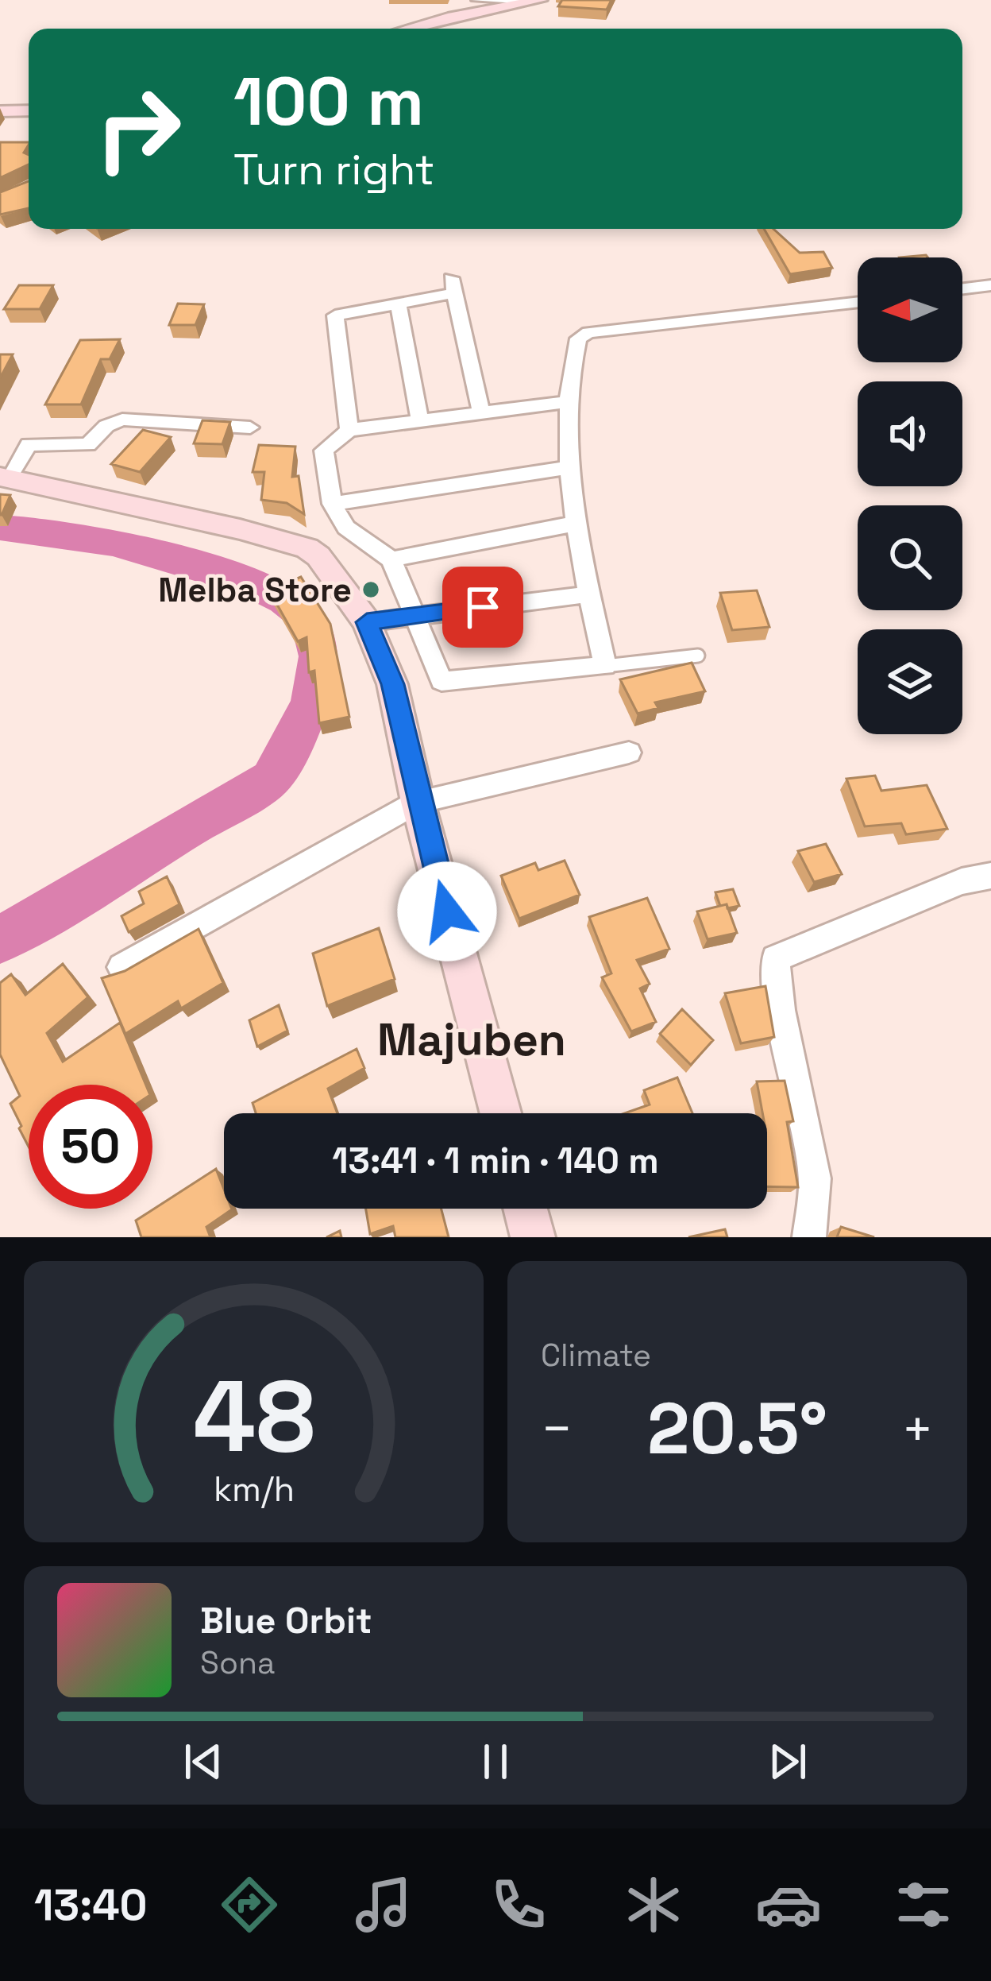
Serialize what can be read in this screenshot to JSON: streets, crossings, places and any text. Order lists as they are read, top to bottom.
{
  "districts": ["Majuben"],
  "places": ["Melba Store"],
  "north": "left",
  "page": {
    "turn": ["100 m", "Turn right"],
    "limit": "50",
    "trip": "13:41 · 1 min · 140 m",
    "tile": "Climate",
    "heat": ["−", "20.5°", "+"],
    "song": ["Blue Orbit", "Sona"],
    "tabs": "13:40",
    "gauge": ["48", "km/h"]
  }
}
